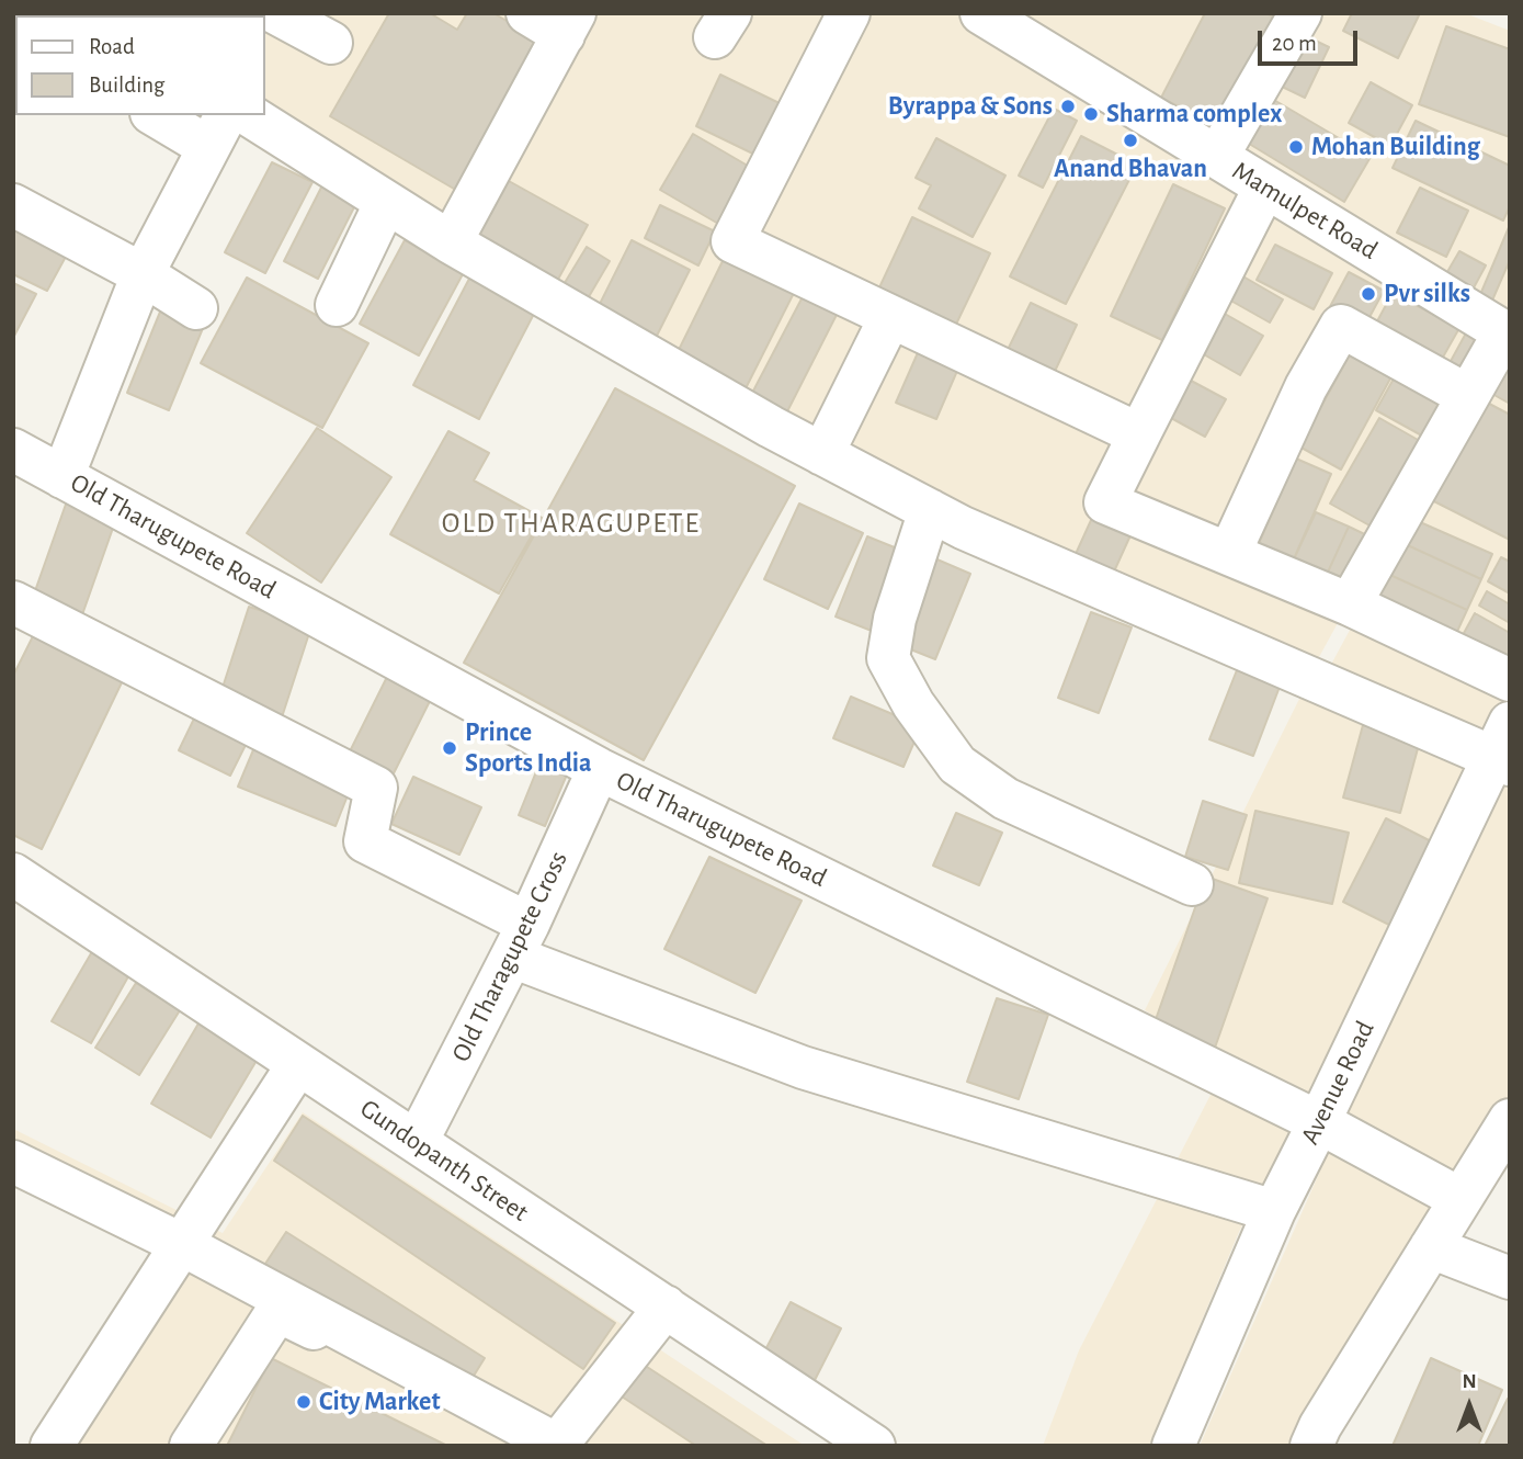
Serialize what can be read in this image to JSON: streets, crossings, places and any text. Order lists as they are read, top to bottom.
{
  "streets": {
    "street": [
      "Mamulpet Road",
      "Old Tharugupete Road",
      "Old Tharagupete Cross",
      "Avenue Road",
      "Gundopanth Street"
    ]
  },
  "crossings": [
    ["Old Tharugupete Road", "Old Tharagupete Cross"],
    ["Old Tharugupete Road", "Avenue Road"],
    ["Old Tharagupete Cross", "Gundopanth Street"]
  ],
  "districts": ["OLD THARAGUPETE"],
  "places": [
    "Byrappa & Sons",
    "Sharma complex",
    "Anand Bhavan",
    "Mohan Building",
    "Pvr silks",
    "Prince Sports India",
    "City Market"
  ],
  "legend": ["Road", "Building"],
  "scale_bar": "20 m",
  "north": "top"
}
